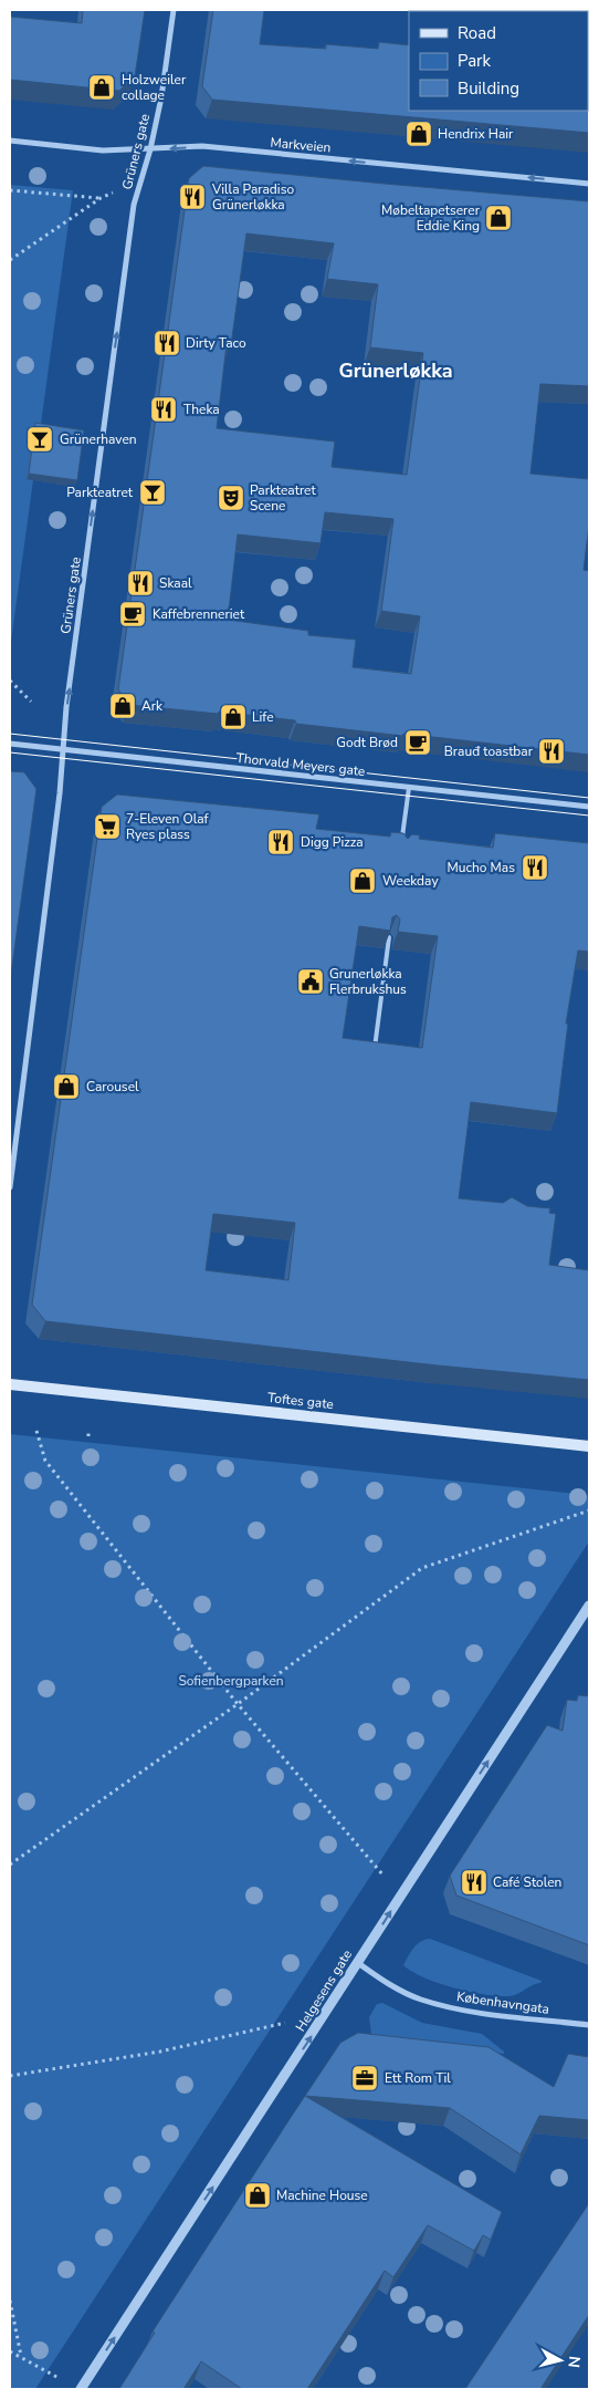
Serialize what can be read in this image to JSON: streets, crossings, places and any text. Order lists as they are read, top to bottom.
{
  "streets": {
    "main road": ["Toftes gate"],
    "street": [
      "Markveien",
      "Grüners gate",
      "Thorvald Meyers gate",
      "Helgesens gate",
      "Københavngata"
    ]
  },
  "crossings": [
    ["Markveien", "Grüners gate"],
    ["Grüners gate", "Thorvald Meyers gate"],
    ["Helgesens gate", "Københavngata"]
  ],
  "one_way": ["Markveien", "Grüners gate", "Helgesens gate"],
  "districts": ["Grünerløkka"],
  "parks": ["Sofienbergparken"],
  "places": {
    "shop": [
      "Holzweiler collage",
      "Hendrix Hair",
      "Møbeltapetserer Eddie King",
      "Ark",
      "Life",
      "Weekday",
      "Carousel",
      "Machine House"
    ],
    "restaurant": [
      "Villa Paradiso Grünerløkka",
      "Dirty Taco",
      "Theka",
      "Skaal",
      "Brauđ toastbar",
      "Digg Pizza",
      "Mucho Mas",
      "Café Stolen"
    ],
    "bar": ["Grünerhaven", "Parkteatret"],
    "theatre": ["Parkteatret Scene"],
    "cafe": ["Kaffebrenneriet", "Godt Brød"],
    "supermarket": ["7-Eleven Olaf Ryes plass"],
    "public building": ["Grunerløkka Flerbrukshus"],
    "office": ["Ett Rom Til"]
  },
  "legend": ["Road", "Park", "Building"],
  "north": "right"
}
